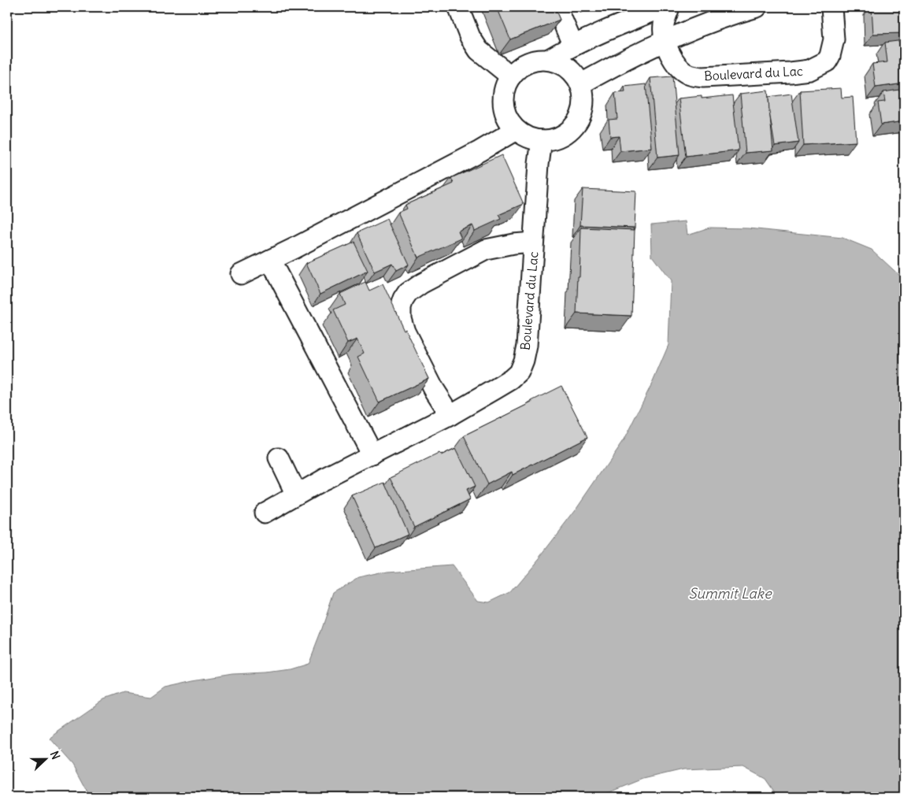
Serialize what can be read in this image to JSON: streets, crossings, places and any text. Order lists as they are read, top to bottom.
{
  "streets": {
    "street": ["Boulevard du Lac"]
  },
  "water": ["Summit Lake"],
  "north": "right"
}
